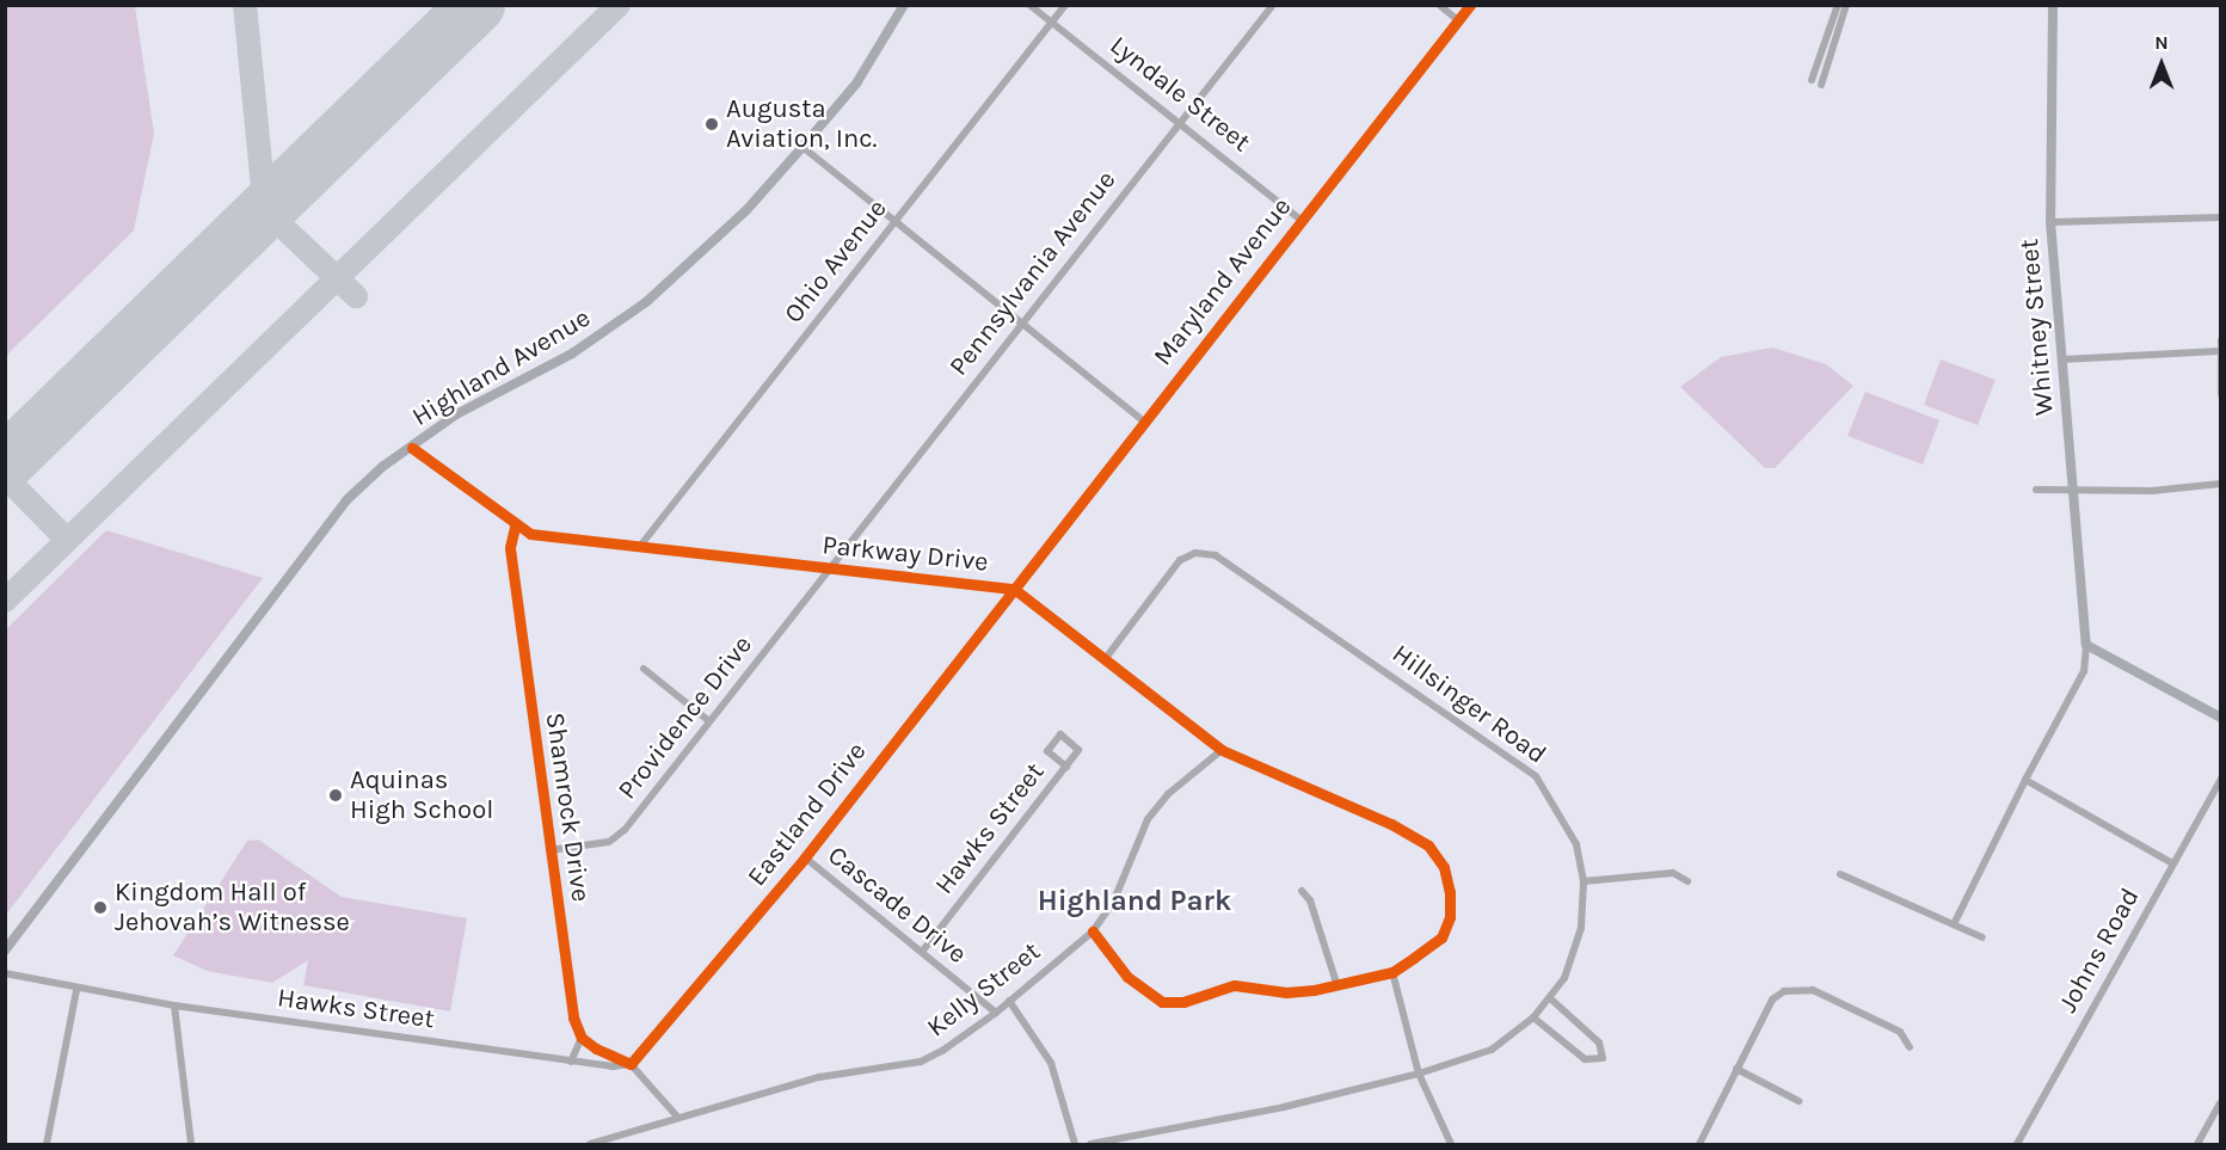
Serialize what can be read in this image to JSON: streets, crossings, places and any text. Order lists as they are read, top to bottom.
{
  "streets": {
    "main road": ["Whitney Street", "Highland Avenue"],
    "street": [
      "Lyndale Street",
      "Ohio Avenue",
      "Pennsylvania Avenue",
      "Maryland Avenue",
      "Parkway Drive",
      "Hillsinger Road",
      "Providence Drive",
      "Shamrock Drive",
      "Eastland Drive",
      "Hawks Street",
      "Cascade Drive",
      "Johns Road",
      "Kelly Street"
    ]
  },
  "crossings": [
    ["Lyndale Street", "Ohio Avenue"],
    ["Lyndale Street", "Pennsylvania Avenue"],
    ["Lyndale Street", "Maryland Avenue"],
    ["Ohio Avenue", "Parkway Drive"],
    ["Pennsylvania Avenue", "Parkway Drive"],
    ["Pennsylvania Avenue", "Providence Drive"],
    ["Maryland Avenue", "Parkway Drive"],
    ["Maryland Avenue", "Eastland Drive"],
    ["Highland Avenue", "Parkway Drive"],
    ["Parkway Drive", "Hillsinger Road"],
    ["Parkway Drive", "Providence Drive"],
    ["Parkway Drive", "Shamrock Drive"],
    ["Parkway Drive", "Eastland Drive"],
    ["Parkway Drive", "Kelly Street"],
    ["Providence Drive", "Shamrock Drive"],
    ["Eastland Drive", "Hawks Street"],
    ["Eastland Drive", "Cascade Drive"],
    ["Hawks Street", "Cascade Drive"],
    ["Cascade Drive", "Kelly Street"]
  ],
  "districts": ["Highland Park"],
  "places": ["Augusta Aviation, Inc.", "Aquinas High School", "Kingdom Hall of Jehovah’s Witnesse"],
  "north": "top"
}
